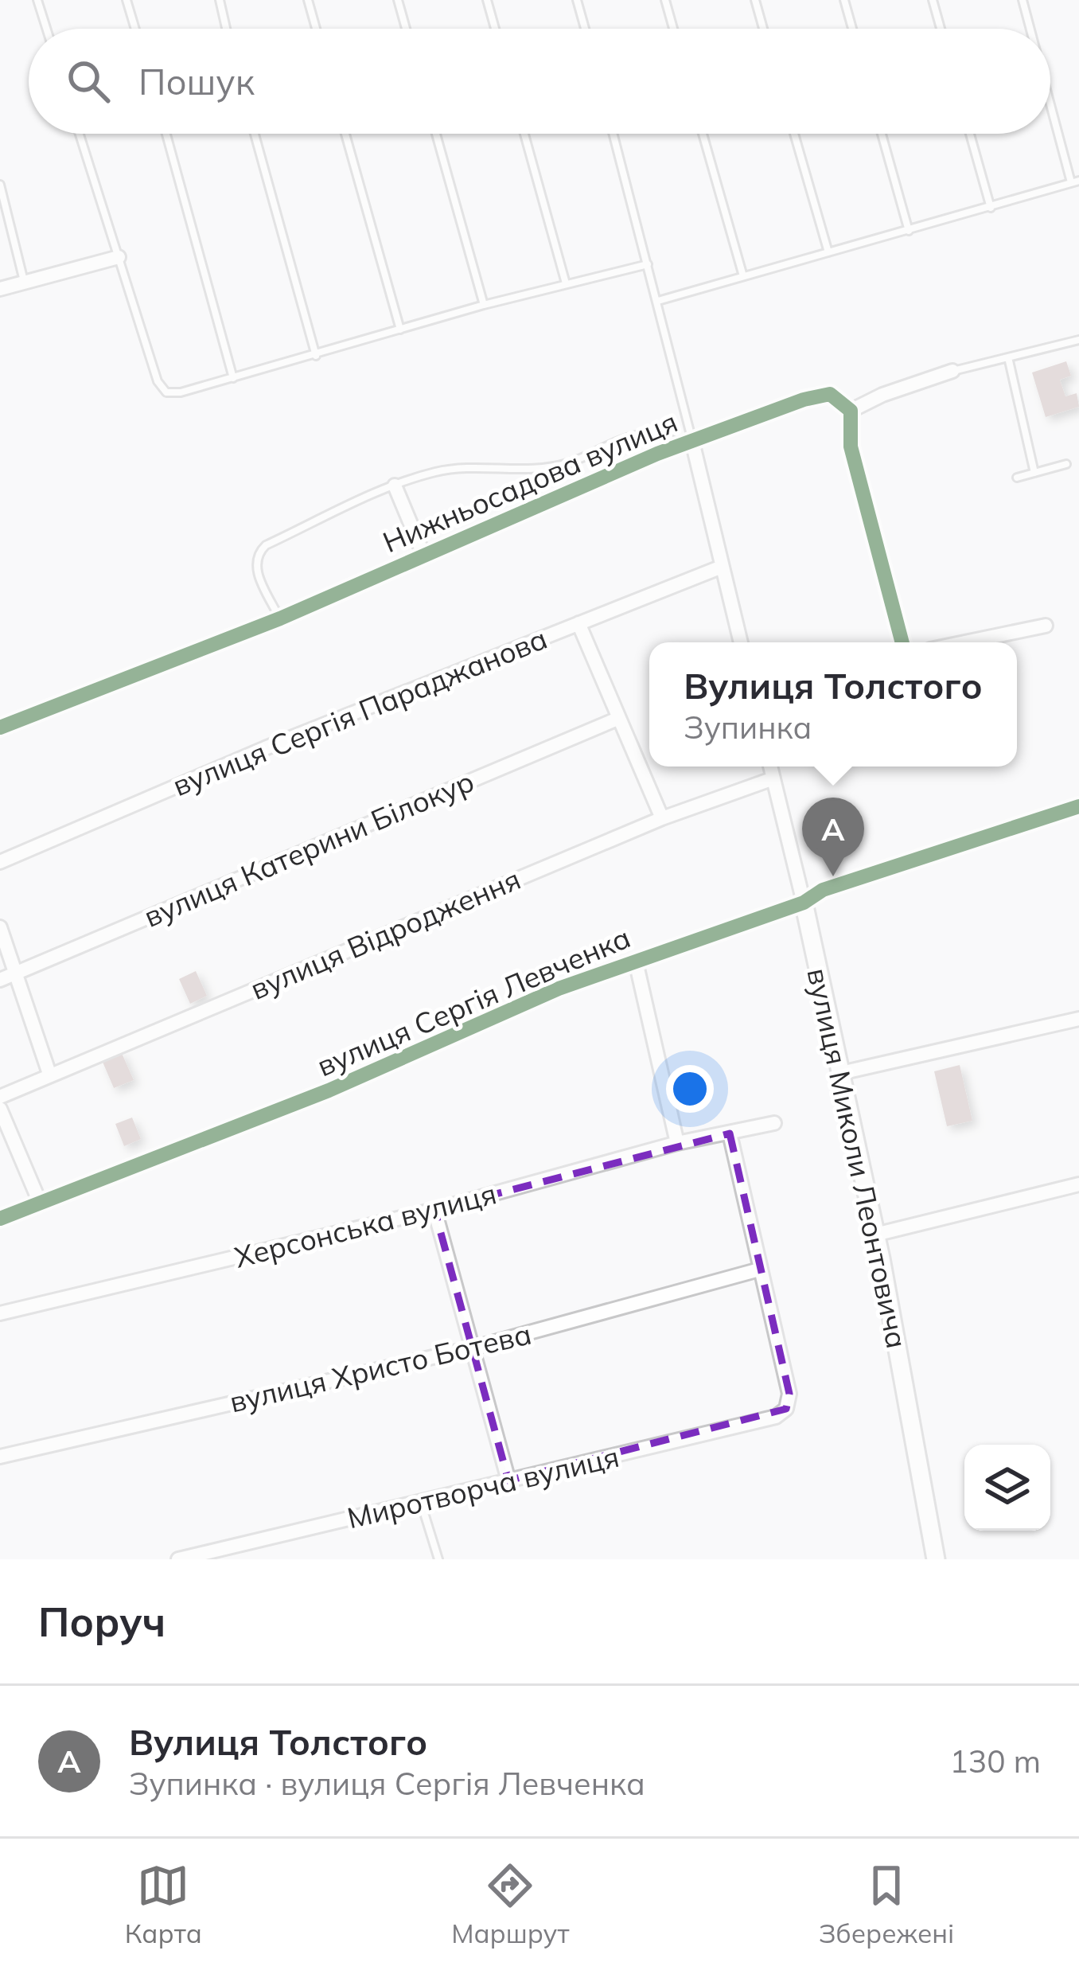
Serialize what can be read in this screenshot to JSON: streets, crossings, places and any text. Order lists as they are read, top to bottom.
{
  "streets": {
    "street": [
      "Нижньосадова вулиця",
      "вулиця Сергія Параджанова",
      "вулиця Катерини Білокур",
      "вулиця Відродження",
      "вулиця Сергія Левченка",
      "вулиця Миколи Леонтовича",
      "Херсонська вулиця",
      "вулиця Христо Ботева",
      "Миротворча вулиця"
    ]
  },
  "crossings": [
    ["вулиця Відродження", "вулиця Миколи Леонтовича"],
    ["вулиця Сергія Левченка", "вулиця Миколи Леонтовича"],
    ["вулиця Христо Ботева", "Миротворча вулиця"]
  ],
  "page": {
    "search": "Пошук",
    "popup": ["Вулиця Толстого", "Зупинка"],
    "pins": "A",
    "heading": "Поруч",
    "list": [
      {
        "mark": "A",
        "name": "Вулиця Толстого",
        "note": "Зупинка · вулиця Сергія Левченка",
        "value": "130 m"
      }
    ],
    "nav": ["Карта", "Маршрут", "Збережені"]
  }
}
